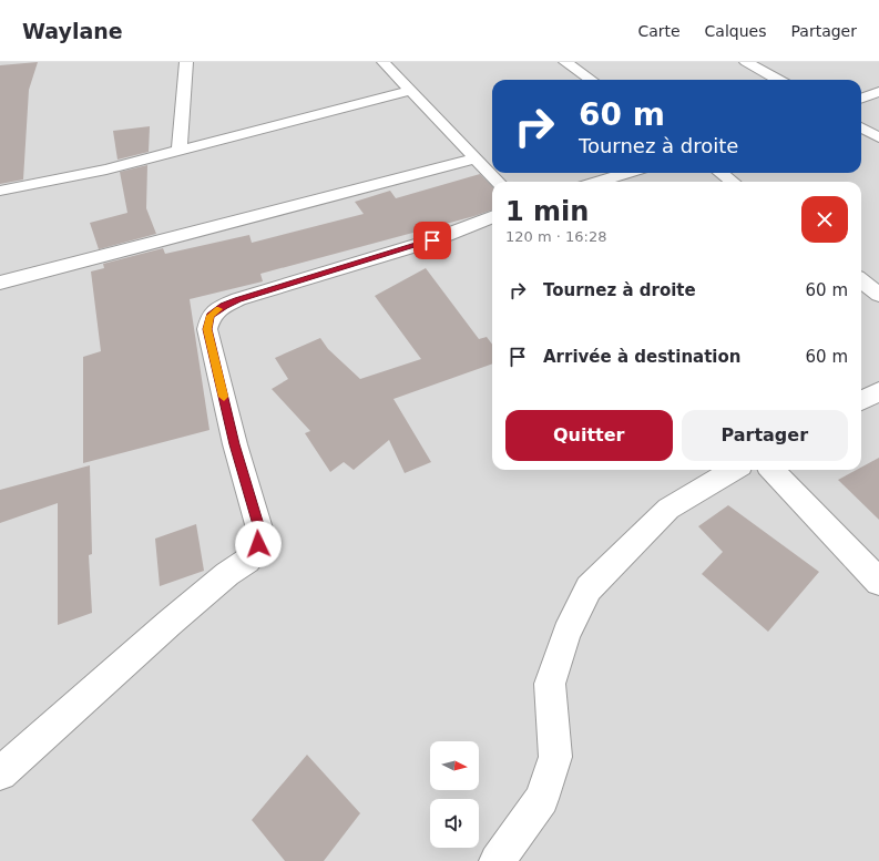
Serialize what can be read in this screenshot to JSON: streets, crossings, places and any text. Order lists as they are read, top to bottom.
{
  "north": "right",
  "page": {
    "header": "Waylane",
    "nav": ["Carte", "Calques", "Partager"],
    "turn": ["60 m", "Tournez à droite"],
    "heading": ["1 min", "120 m · 16:28"],
    "list": [
      {
        "name": "Tournez à droite",
        "value": "60 m"
      },
      {
        "name": "Arrivée à destination",
        "value": "60 m"
      }
    ],
    "buttons": ["Quitter", "Partager"]
  }
}
